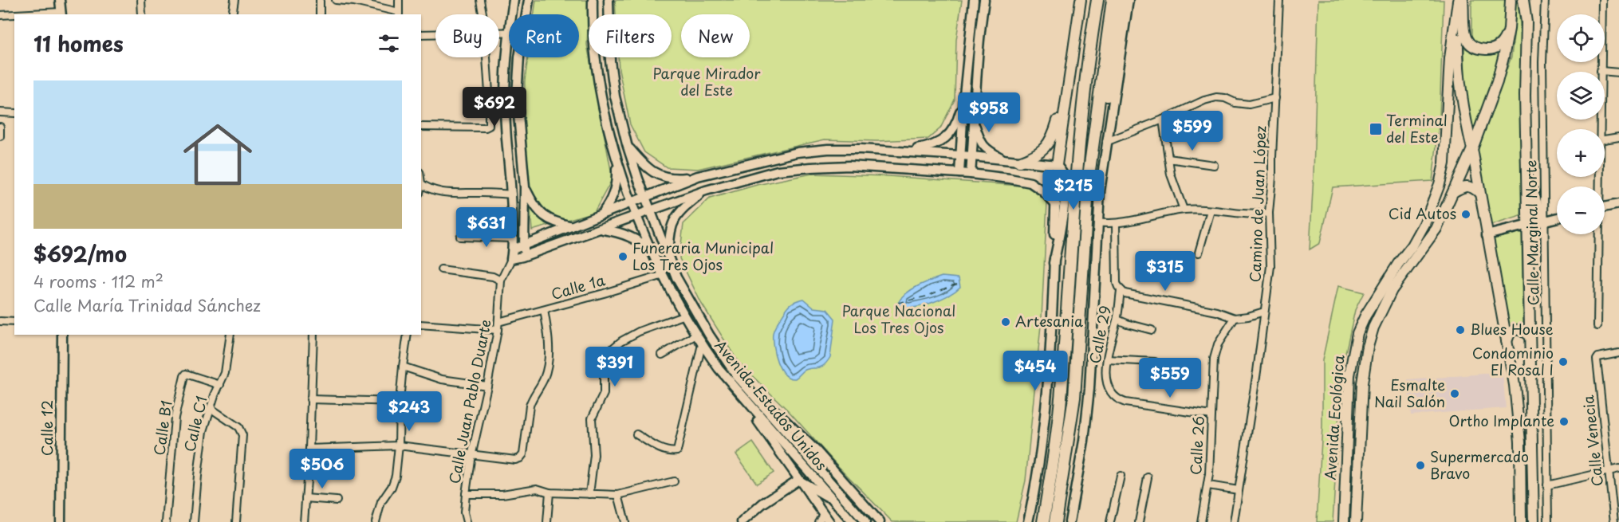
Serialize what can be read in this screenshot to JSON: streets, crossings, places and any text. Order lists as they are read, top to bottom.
{
  "streets": {
    "main road": ["Avenida Ecológica"],
    "street": [
      "Camino de Juan López",
      "Calle Marginal Norte",
      "Calle 1a",
      "Calle 29",
      "Calle Juan Pablo Duarte",
      "Avenida Estados Unidos",
      "Calle C1",
      "Calle 12",
      "Calle B1",
      "Calle Venecia",
      "Calle 26"
    ]
  },
  "crossings": [
    ["Calle 1a", "Calle Juan Pablo Duarte"],
    ["Calle 1a", "Avenida Estados Unidos"],
    ["Calle 29", "Calle 26"],
    ["Calle C1", "Calle B1"]
  ],
  "parks": ["Parque Mirador del Este", "Parque Nacional Los Tres Ojos"],
  "places": {
    "transit": ["Terminal del Este"],
    "other": [
      "Cid Autos",
      "Funeraria Municipal Los Tres Ojos",
      "Artesania",
      "Blues House",
      "Condominio El Rosal I",
      "Esmalte Nail Salón",
      "Ortho Implante",
      "Supermercado Bravo"
    ]
  },
  "page": {
    "map_buttons": ["+", "−"],
    "chip": [
      "Buy",
      "Rent",
      "Filters",
      "New"
    ],
    "heading": "11 homes",
    "list": [
      {
        "name": "$692/mo",
        "note": "4 rooms · 112 m² · Calle María Trinidad Sánchez"
      }
    ],
    "price": [
      "$692",
      "$958",
      "$599",
      "$215",
      "$631",
      "$315",
      "$391",
      "$454",
      "$559",
      "$243",
      "$506"
    ]
  }
}
